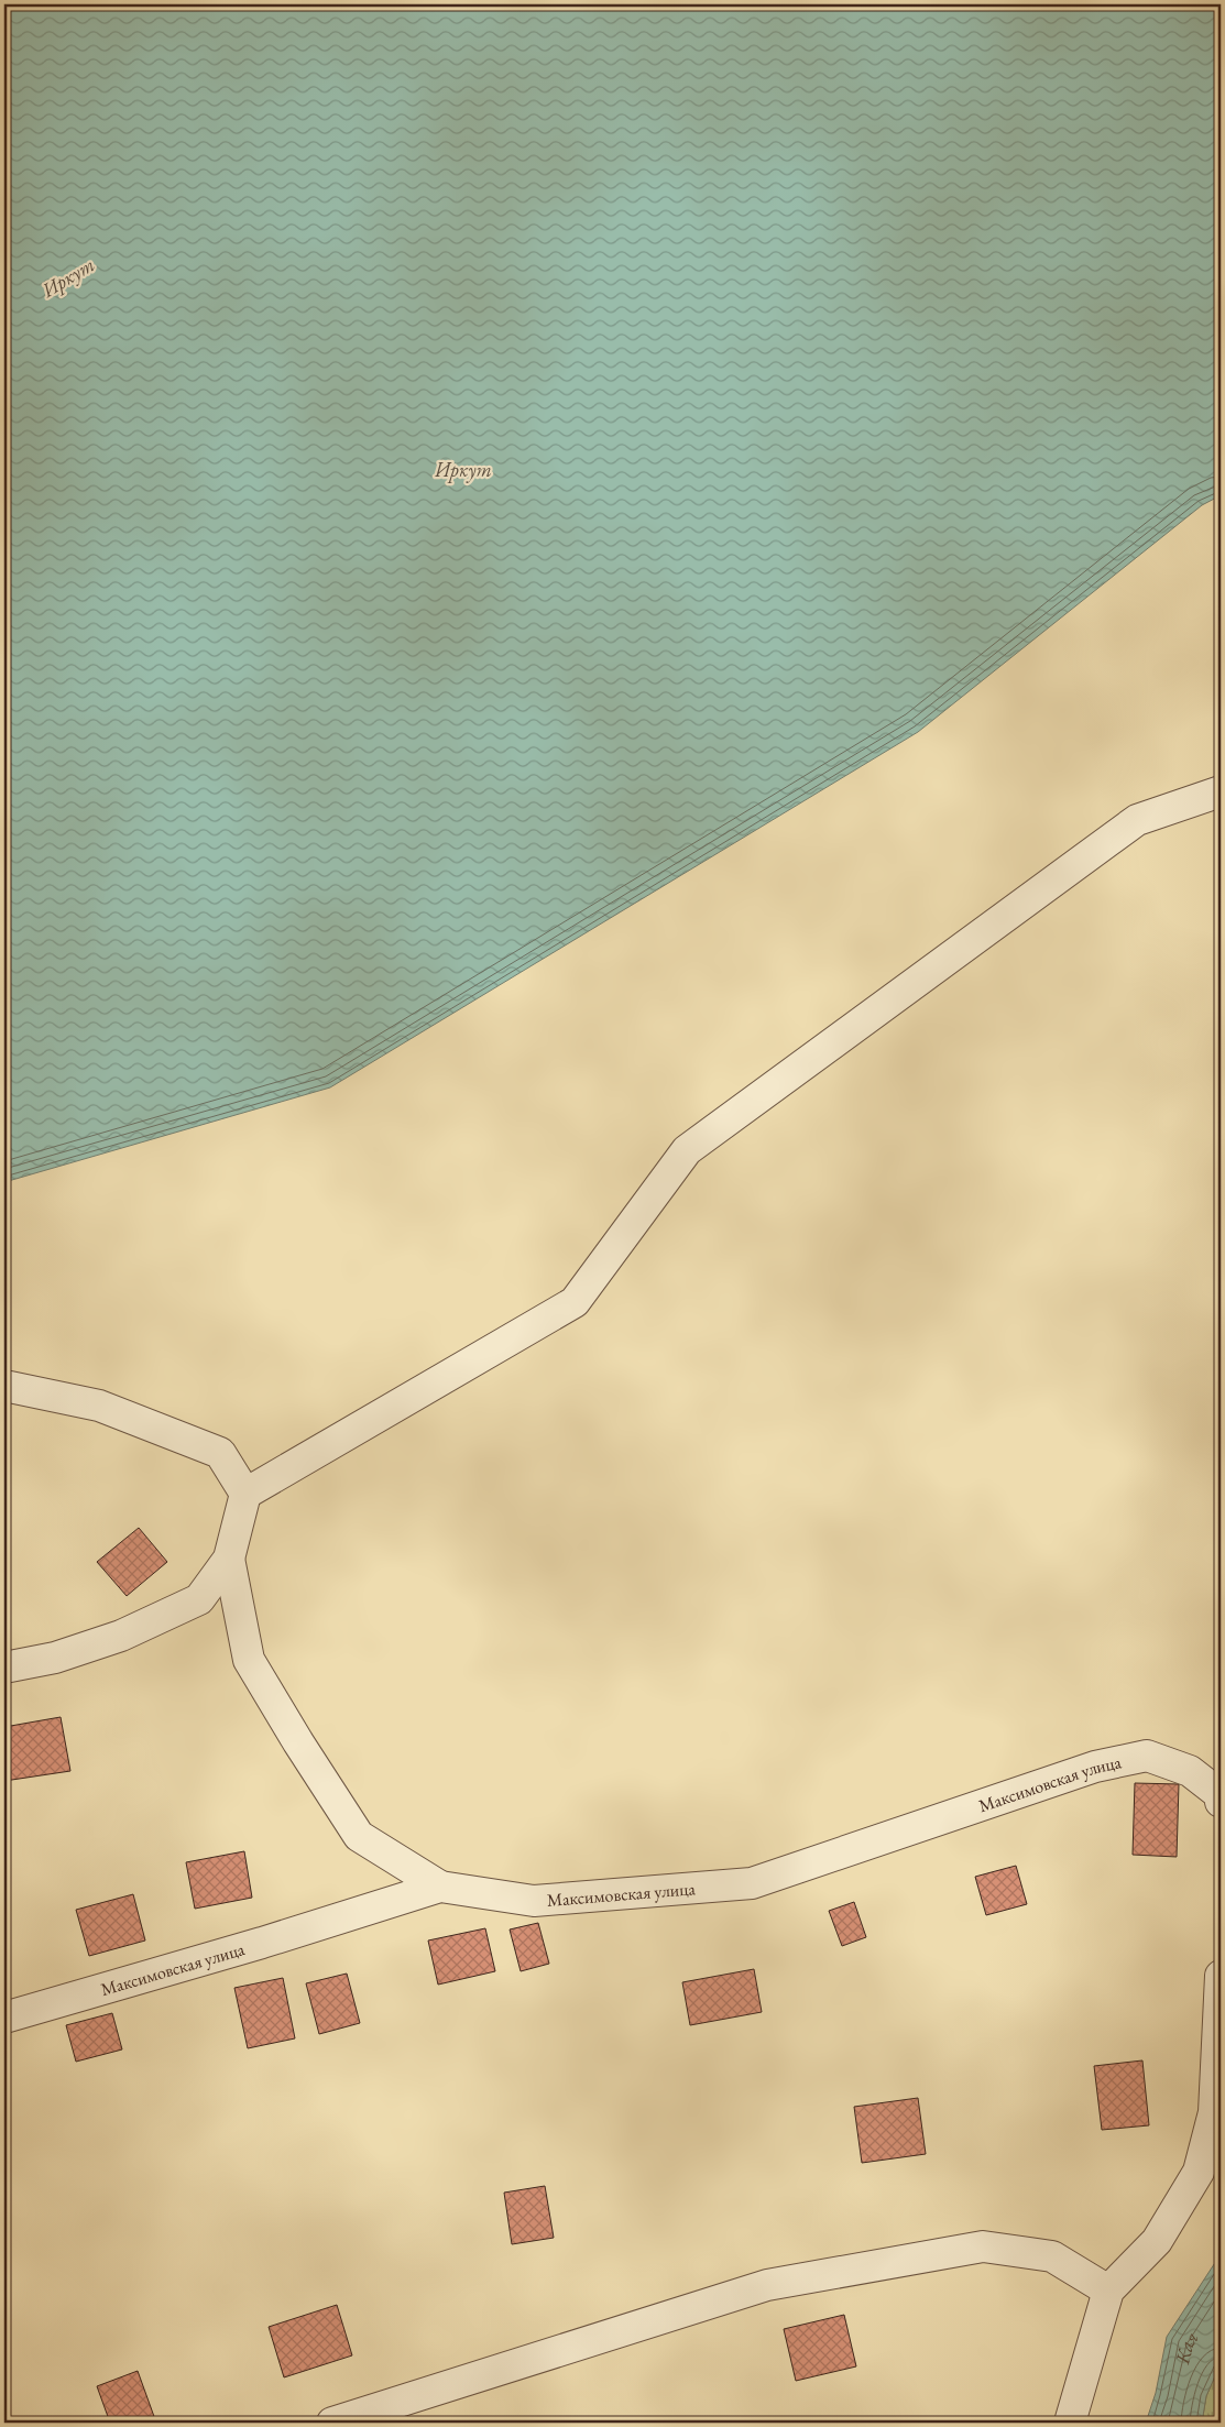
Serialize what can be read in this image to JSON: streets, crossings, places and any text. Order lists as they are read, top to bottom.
{
  "streets": {
    "street": ["Максимовская улица"]
  },
  "water": ["Иркут", "Кая"]
}
